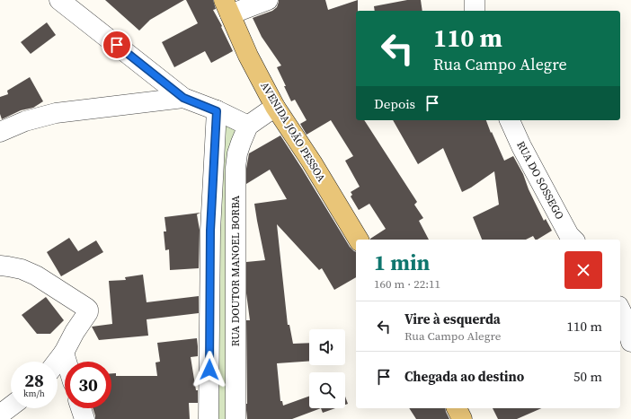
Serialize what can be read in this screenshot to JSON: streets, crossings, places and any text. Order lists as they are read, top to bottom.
{
  "streets": {
    "main road": ["AVENIDA JOÃO PESSOA"],
    "street": ["RUA DO SOSSEGO", "RUA DOUTOR MANOEL BORBA"]
  },
  "page": {
    "turn": ["110 m", "Rua Campo Alegre"],
    "then": "Depois",
    "heading": ["1 min", "160 m · 22:11"],
    "list": [
      {
        "name": "Vire à esquerda",
        "note": "Rua Campo Alegre",
        "value": "110 m"
      },
      {
        "name": "Chegada ao destino",
        "value": "50 m"
      }
    ],
    "speed": "28 km/h",
    "limit": "30"
  }
}
